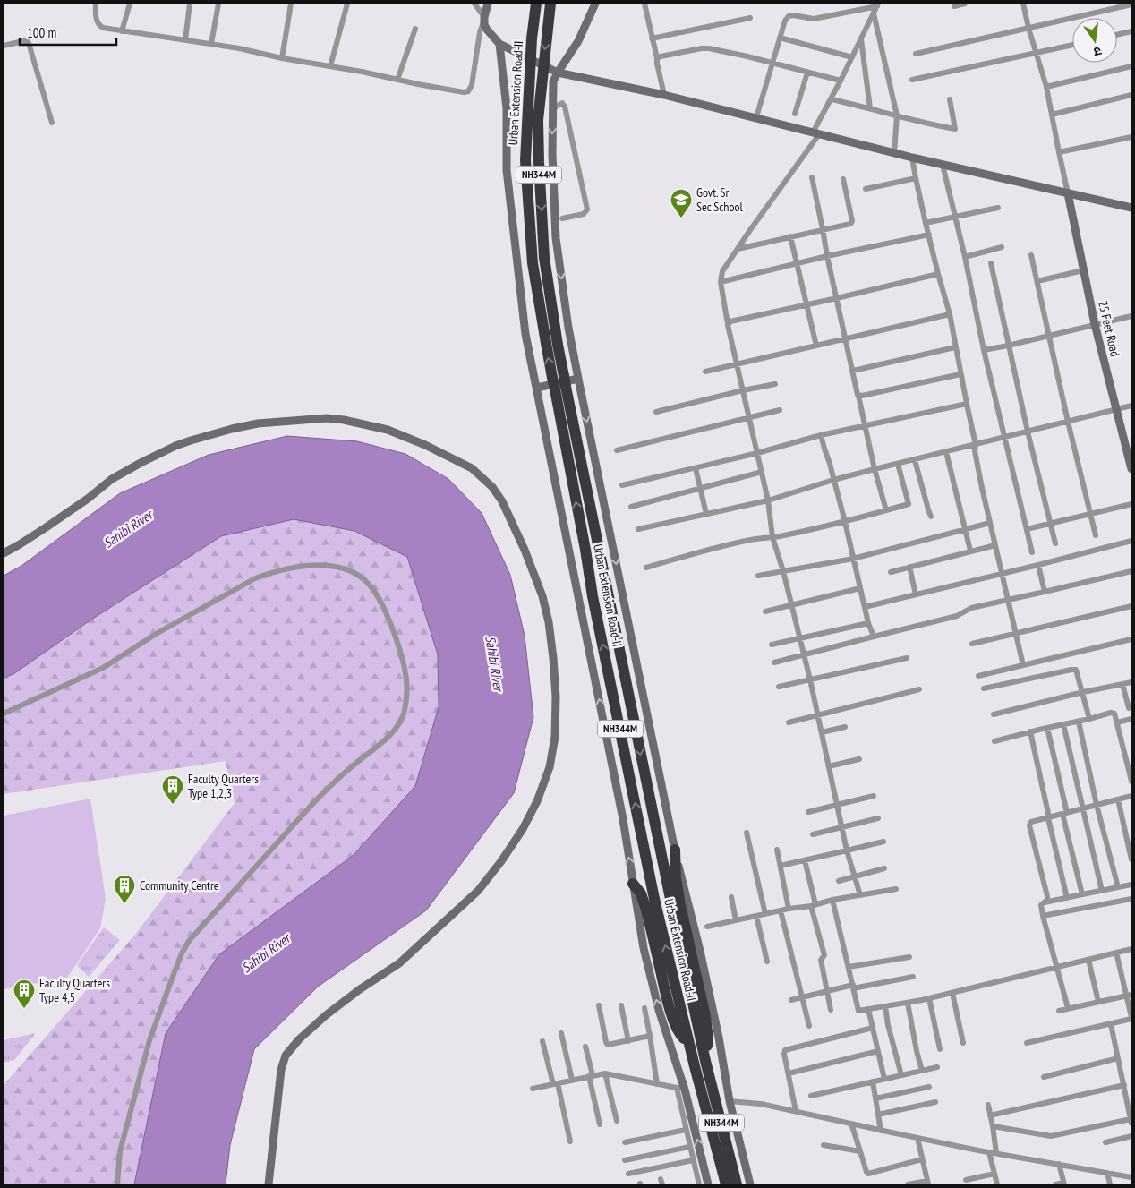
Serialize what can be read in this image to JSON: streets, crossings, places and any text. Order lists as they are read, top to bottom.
{
  "streets": {
    "highway": ["Urban Extension Road-II", "NH344M"],
    "street": ["25 Feet Road"]
  },
  "water": ["Sahibi River"],
  "places": {
    "school or university": ["Govt. Sr Sec School"],
    "building": ["Faculty Quarters Type 1,2,3", "Community Centre", "Faculty Quarters Type 4,5"]
  },
  "scale_bar": "100 m",
  "north": "bottom"
}
